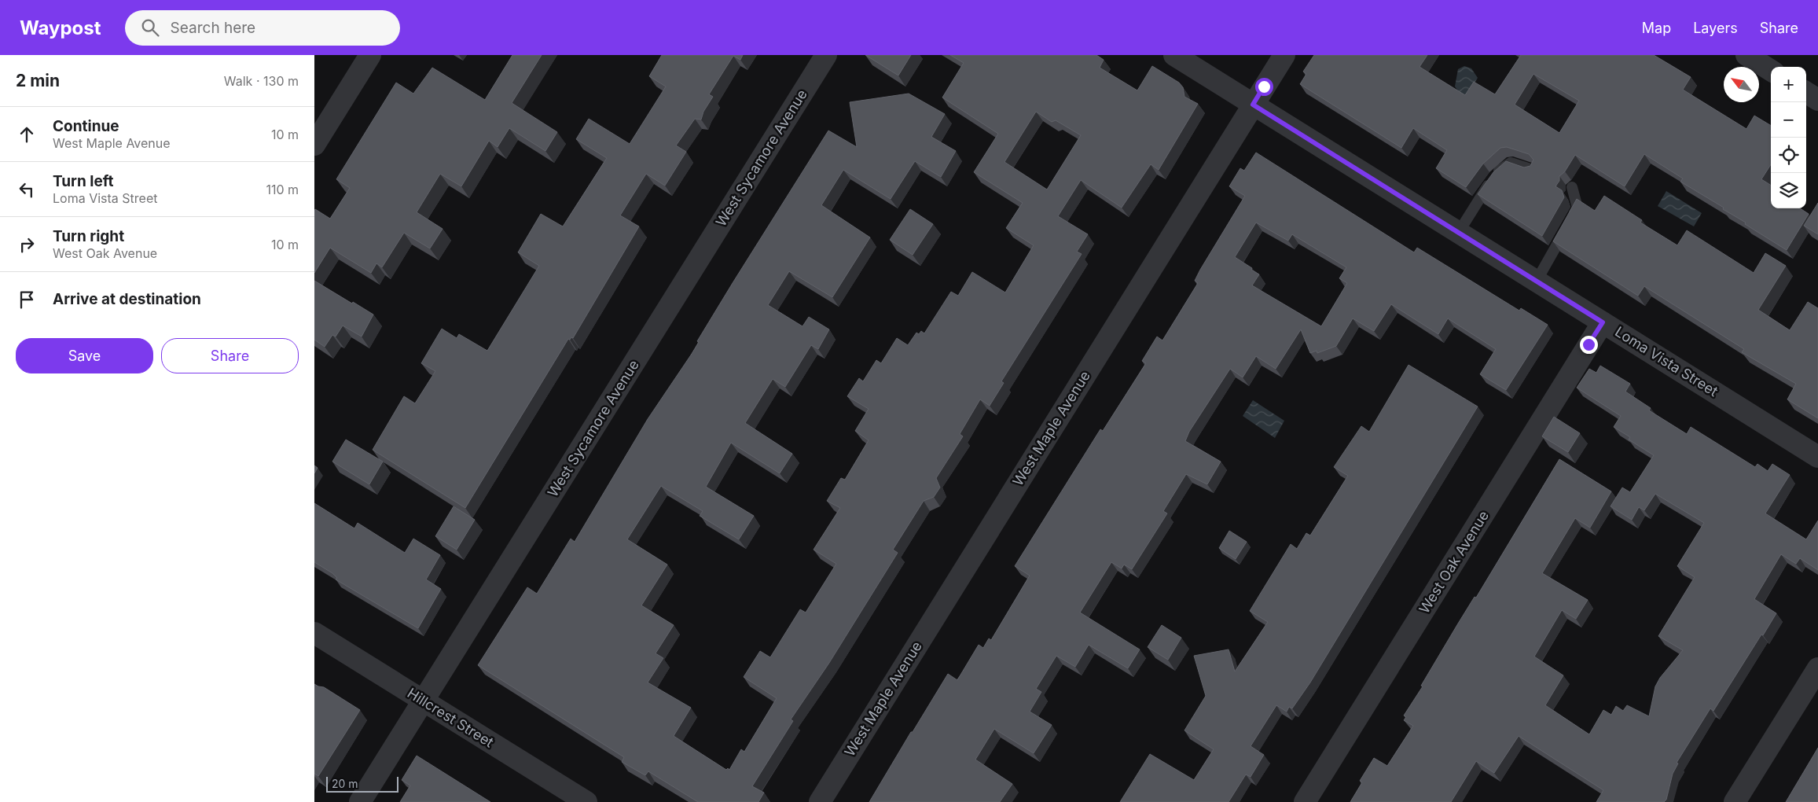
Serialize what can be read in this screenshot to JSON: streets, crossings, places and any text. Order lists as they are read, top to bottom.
{
  "streets": {
    "street": [
      "West Sycamore Avenue",
      "Loma Vista Street",
      "West Maple Avenue",
      "West Oak Avenue",
      "Hillcrest Street"
    ]
  },
  "crossings": [
    ["West Sycamore Avenue", "Hillcrest Street"],
    ["Loma Vista Street", "West Maple Avenue"],
    ["Loma Vista Street", "West Oak Avenue"]
  ],
  "scale_bar": "20 m",
  "north": "top left",
  "page": {
    "header": "Waypost",
    "search": "Search here",
    "nav": ["Map", "Layers", "Share"],
    "heading": ["2 min", "Walk · 130 m"],
    "map_buttons": ["+", "−"],
    "list": [
      ["Continue", "West Maple Avenue", "10 m"],
      ["Turn left", "Loma Vista Street", "110 m"],
      ["Turn right", "West Oak Avenue", "10 m"],
      "Arrive at destination"
    ],
    "buttons": ["Save", "Share"],
    "scale": "20 m"
  }
}
